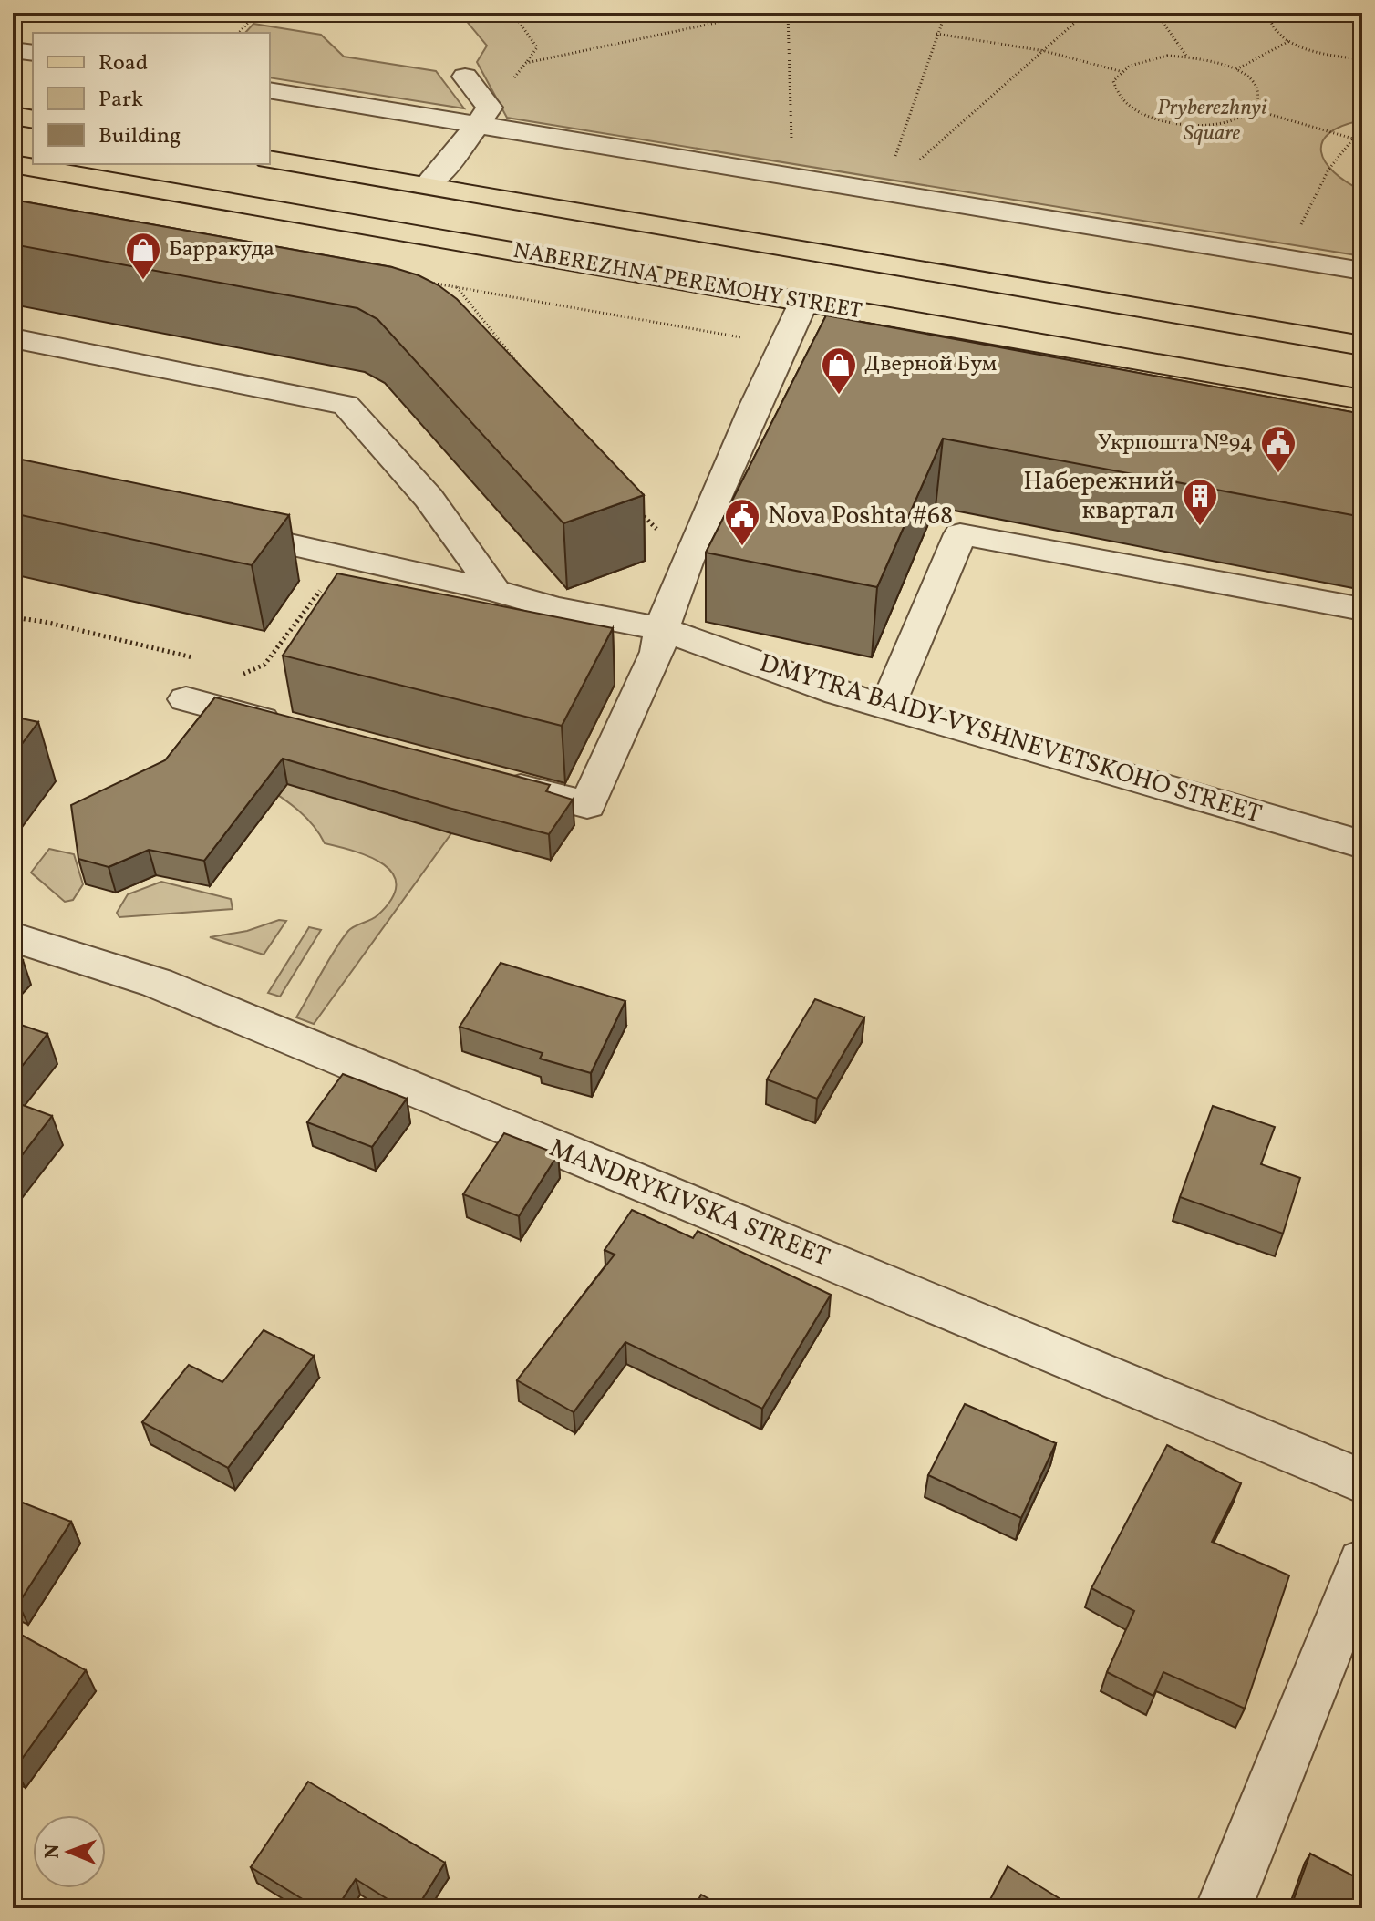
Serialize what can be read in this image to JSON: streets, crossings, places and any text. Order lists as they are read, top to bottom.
{
  "streets": {
    "main road": ["NABEREZHNA PEREMOHY STREET"],
    "street": ["DMYTRA BAIDY-VYSHNEVETSKOHO STREET", "MANDRYKIVSKA STREET"]
  },
  "parks": ["Pryberezhnyi Square"],
  "places": {
    "shop": ["Барракуда", "Дверной Бум"],
    "public building": ["Укрпошта №94", "Nova Poshta #68"],
    "building": ["Набережний квартал"]
  },
  "legend": ["Road", "Park", "Building"],
  "north": "left"
}
